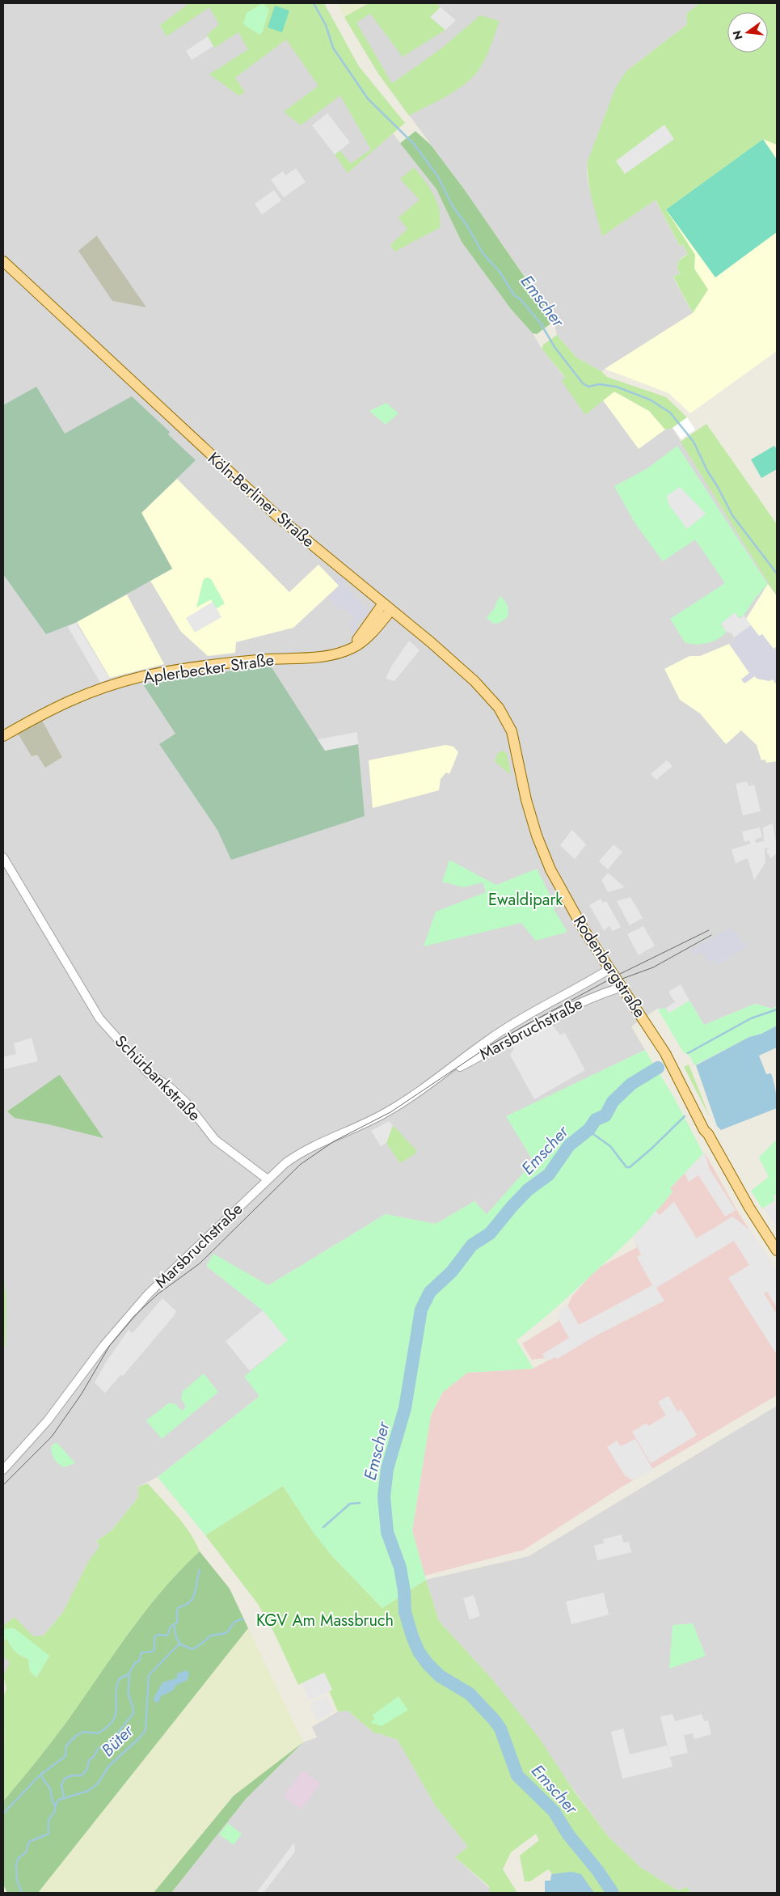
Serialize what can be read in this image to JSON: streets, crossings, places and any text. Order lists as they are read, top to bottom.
{
  "streets": {
    "main road": ["Köln-Berliner Straße", "Aplerbecker Straße", "Rodenbergstraße"],
    "street": ["Marsbruchstraße", "Schürbankstraße"]
  },
  "crossings": [
    ["Köln-Berliner Straße", "Aplerbecker Straße"],
    ["Köln-Berliner Straße", "Rodenbergstraße"],
    ["Rodenbergstraße", "Marsbruchstraße"],
    ["Marsbruchstraße", "Schürbankstraße"]
  ],
  "water": ["Emscher", "Büter"],
  "parks": ["Ewaldipark", "KGV Am Massbruch"],
  "north": "left"
}
